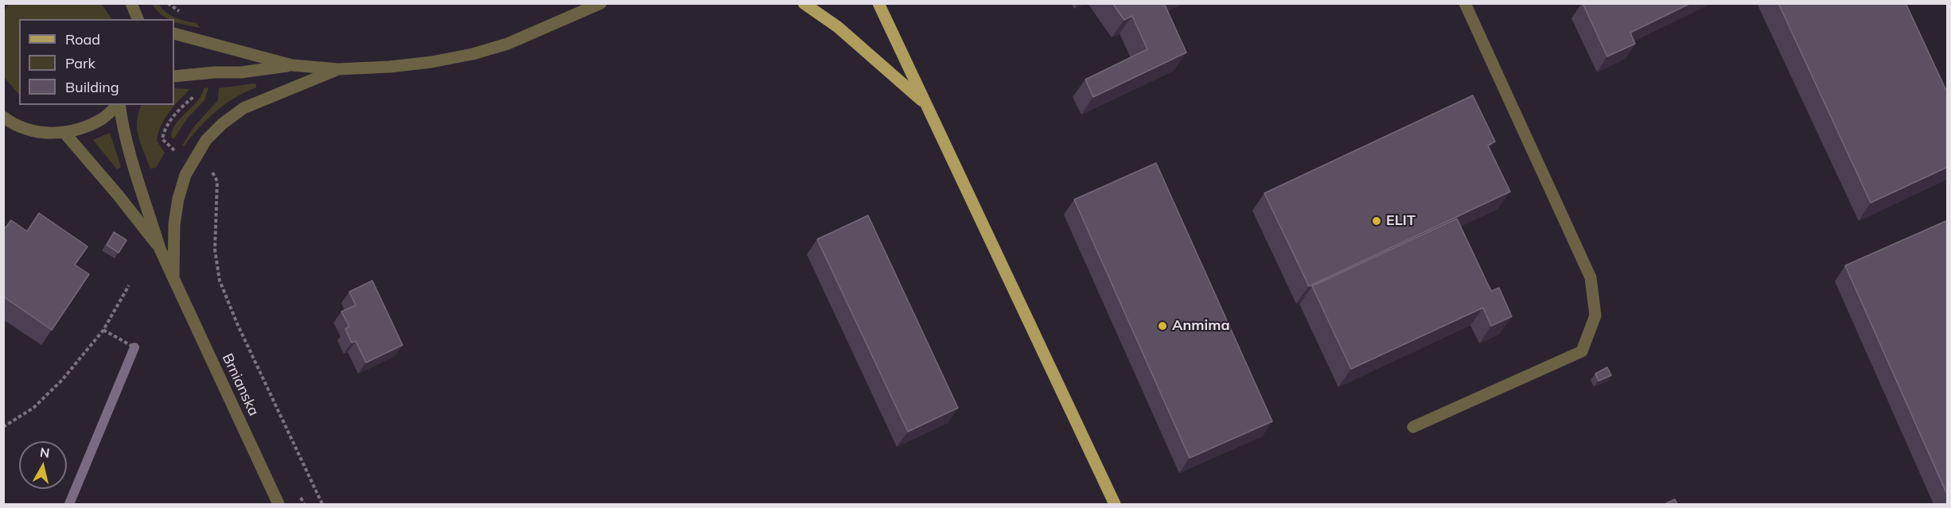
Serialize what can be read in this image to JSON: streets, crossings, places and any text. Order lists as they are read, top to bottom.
{
  "streets": {
    "street": ["Brnianska"]
  },
  "places": ["ELIT", "Anmima"],
  "legend": ["Road", "Park", "Building"],
  "north": "top"
}
